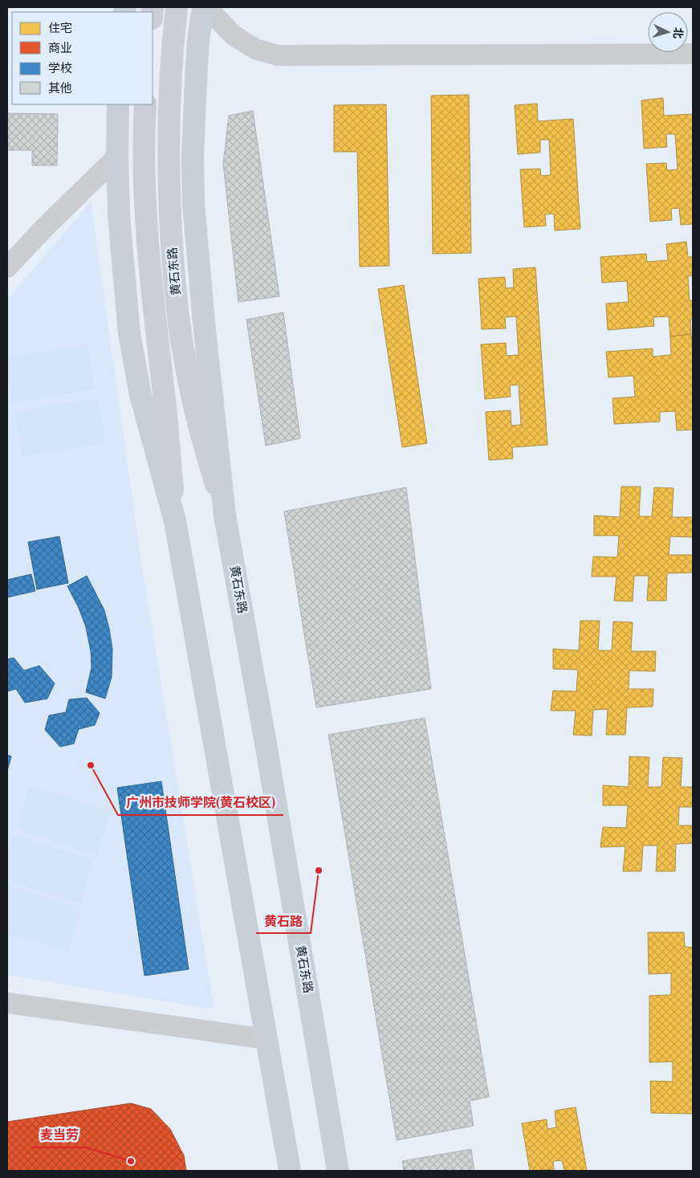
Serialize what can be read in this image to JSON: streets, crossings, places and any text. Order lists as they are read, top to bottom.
{
  "streets": {
    "highway": ["黄石东路"]
  },
  "places": ["广州市技师学院(黄石校区)", "黄石路", "麦当劳"],
  "legend": [
    "住宅",
    "商业",
    "学校",
    "其他"
  ],
  "north": "right"
}
